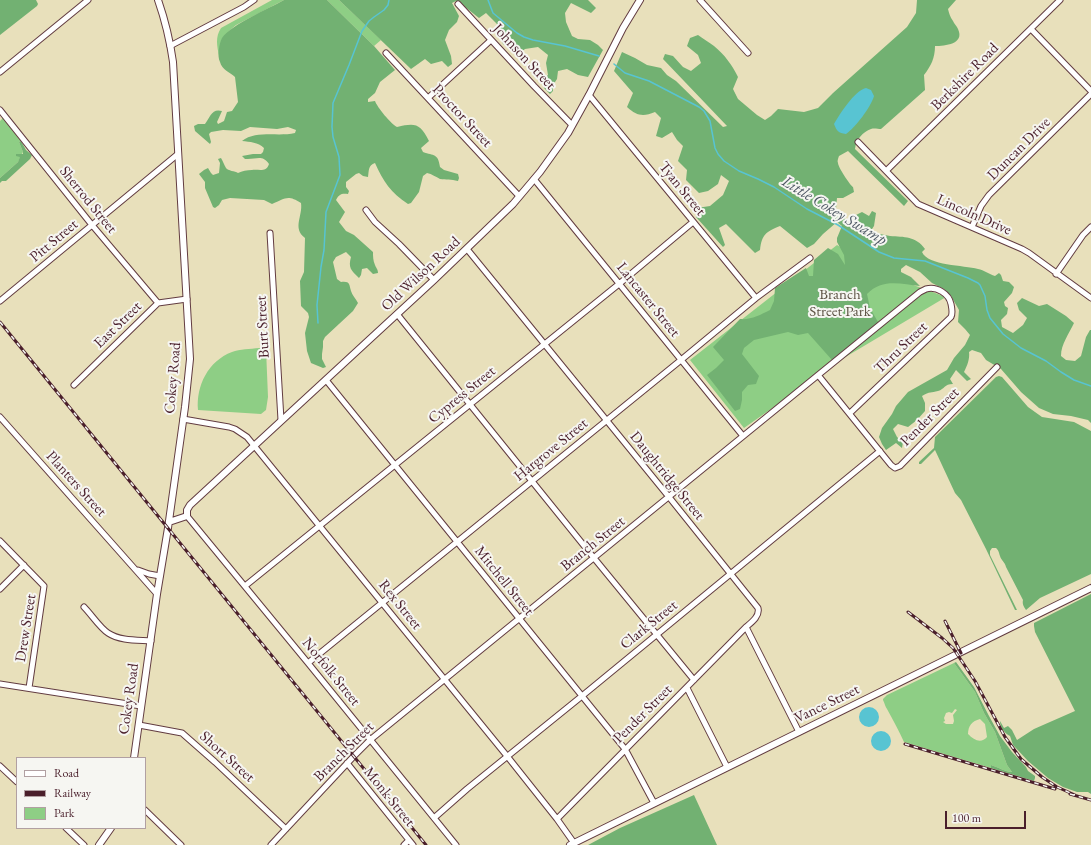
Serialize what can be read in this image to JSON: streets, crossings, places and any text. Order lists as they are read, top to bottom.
{
  "streets": {
    "street": [
      "Johnson Street",
      "Berkshire Road",
      "Proctor Street",
      "Duncan Drive",
      "Tyan Street",
      "Sherrod Street",
      "Lincoln Drive",
      "Pitt Street",
      "Old Wilson Road",
      "Lancaster Street",
      "East Street",
      "Burt Street",
      "Thru Street",
      "Cokey Road",
      "Cypress Street",
      "Pender Street",
      "Hargrove Street",
      "Daughtridge Street",
      "Planters Street",
      "Branch Street",
      "Mitchell Street",
      "Rex Street",
      "Clark Street",
      "Drew Street",
      "Norfolk Street",
      "Vance Street",
      "Short Street",
      "Monk Street"
    ]
  },
  "crossings": [
    ["Johnson Street", "Old Wilson Road"],
    ["Berkshire Road", "Lincoln Drive"],
    ["Proctor Street", "Old Wilson Road"],
    ["Duncan Drive", "Lincoln Drive"],
    ["Tyan Street", "Old Wilson Road"],
    ["Tyan Street", "Cypress Street"],
    ["Tyan Street", "Hargrove Street"],
    ["Sherrod Street", "Pitt Street"],
    ["Sherrod Street", "East Street"],
    ["Pitt Street", "Cokey Road"],
    ["Old Wilson Road", "Lancaster Street"],
    ["Old Wilson Road", "Burt Street"],
    ["Old Wilson Road", "Daughtridge Street"],
    ["Old Wilson Road", "Mitchell Street"],
    ["Old Wilson Road", "Rex Street"],
    ["Old Wilson Road", "Norfolk Street"],
    ["Lancaster Street", "Cypress Street"],
    ["Lancaster Street", "Hargrove Street"],
    ["Lancaster Street", "Branch Street"],
    ["East Street", "Cokey Road"],
    ["Thru Street", "Branch Street"],
    ["Cokey Road", "Planters Street"],
    ["Cokey Road", "Rex Street"],
    ["Cokey Road", "Short Street"],
    ["Cypress Street", "Daughtridge Street"],
    ["Cypress Street", "Mitchell Street"],
    ["Cypress Street", "Rex Street"],
    ["Cypress Street", "Norfolk Street"],
    ["Pender Street", "Daughtridge Street"],
    ["Pender Street", "Mitchell Street"],
    ["Pender Street", "Rex Street"],
    ["Pender Street", "Clark Street"],
    ["Hargrove Street", "Daughtridge Street"],
    ["Hargrove Street", "Mitchell Street"],
    ["Hargrove Street", "Rex Street"],
    ["Hargrove Street", "Norfolk Street"],
    ["Daughtridge Street", "Branch Street"],
    ["Daughtridge Street", "Clark Street"],
    ["Branch Street", "Mitchell Street"],
    ["Branch Street", "Rex Street"],
    ["Branch Street", "Norfolk Street"],
    ["Branch Street", "Short Street"],
    ["Branch Street", "Monk Street"],
    ["Mitchell Street", "Clark Street"],
    ["Mitchell Street", "Vance Street"],
    ["Rex Street", "Clark Street"],
    ["Rex Street", "Vance Street"],
    ["Clark Street", "Norfolk Street"]
  ],
  "water": ["Little Cokey Swamp"],
  "parks": ["Branch Street Park"],
  "legend": ["Road", "Railway", "Park"],
  "scale_bar": "100 m"
}
